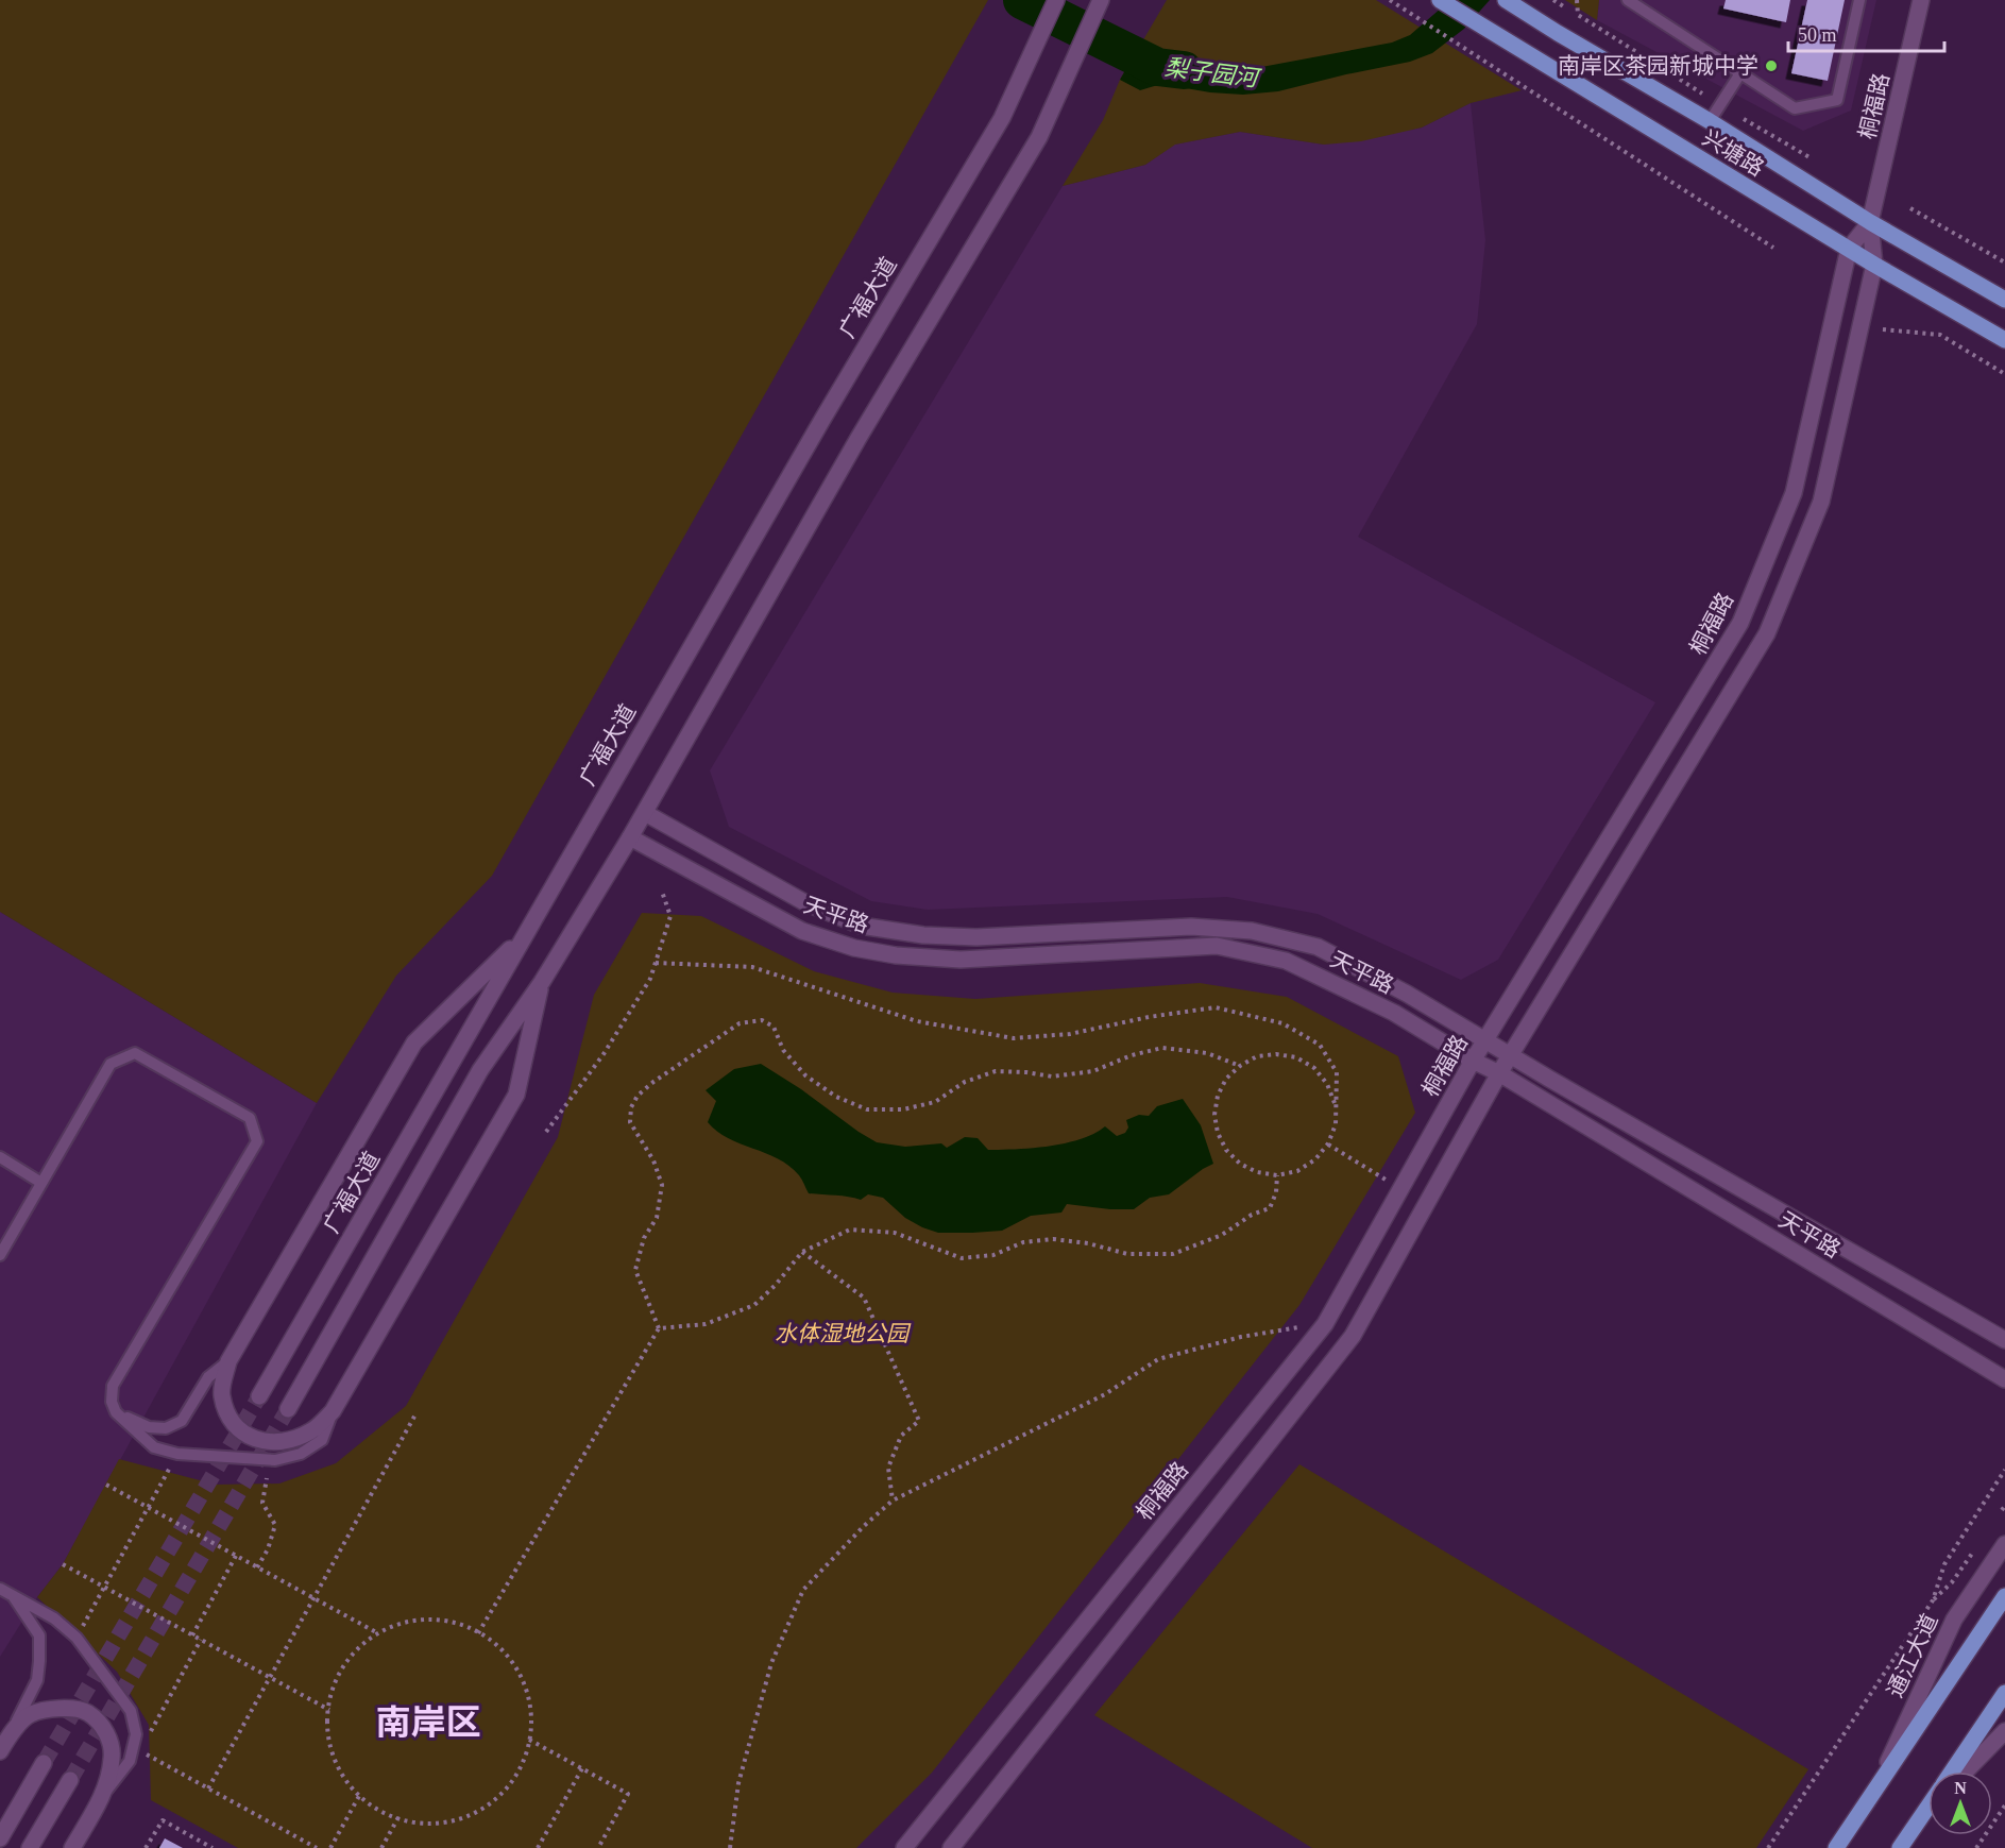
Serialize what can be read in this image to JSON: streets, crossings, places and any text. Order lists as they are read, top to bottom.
{
  "streets": {
    "main road": ["兴塘路", "通江大道"],
    "street": ["桐福路", "广福大道", "天平路"]
  },
  "crossings": [
    ["桐福路", "兴塘路"],
    ["桐福路", "天平路"]
  ],
  "districts": ["南岸区"],
  "water": ["梨子园河"],
  "parks": ["水体湿地公园"],
  "places": ["南岸区茶园新城中学"],
  "scale_bar": "50 m",
  "north": "top"
}
